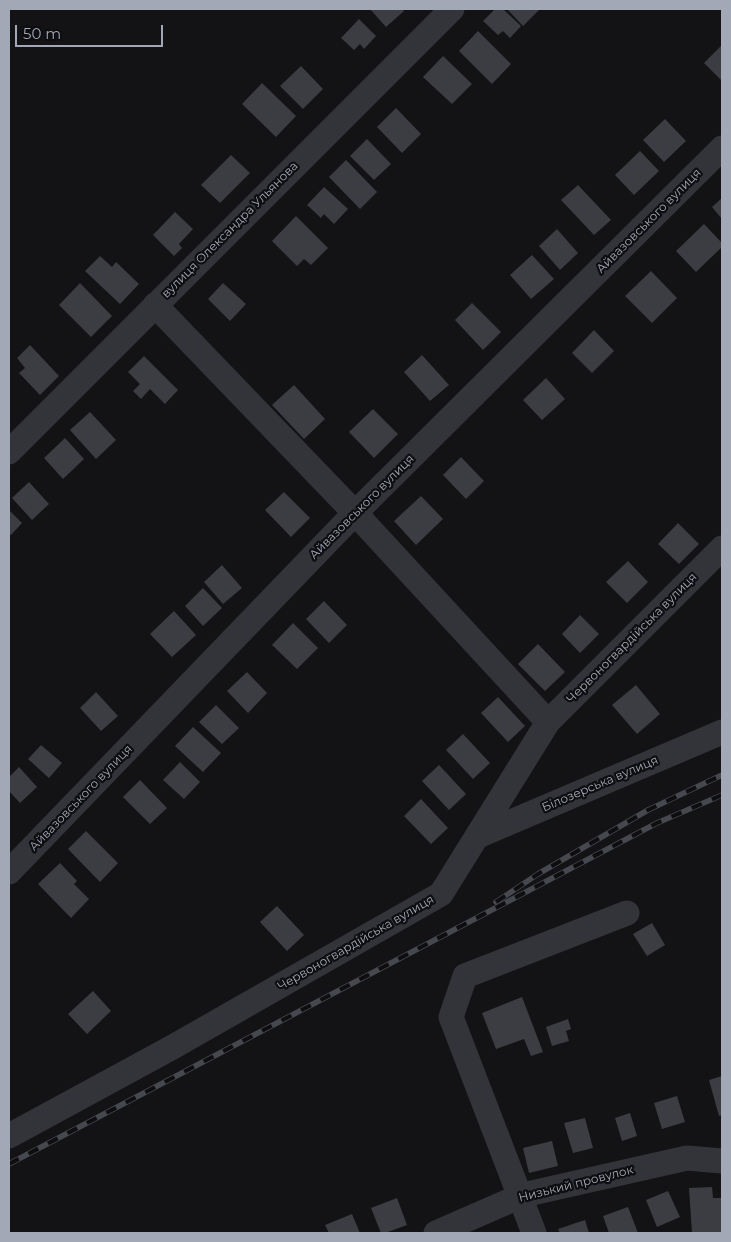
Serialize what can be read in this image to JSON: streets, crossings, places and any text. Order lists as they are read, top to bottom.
{
  "streets": {
    "street": [
      "Айвазовського вулиця",
      "вулиця Олександра Ульянова",
      "Червоногвардійська вулиця",
      "Білозерська вулиця",
      "Низький провулок"
    ]
  },
  "crossings": [
    ["Червоногвардійська вулиця", "Білозерська вулиця"]
  ],
  "scale_bar": "50 m"
}
